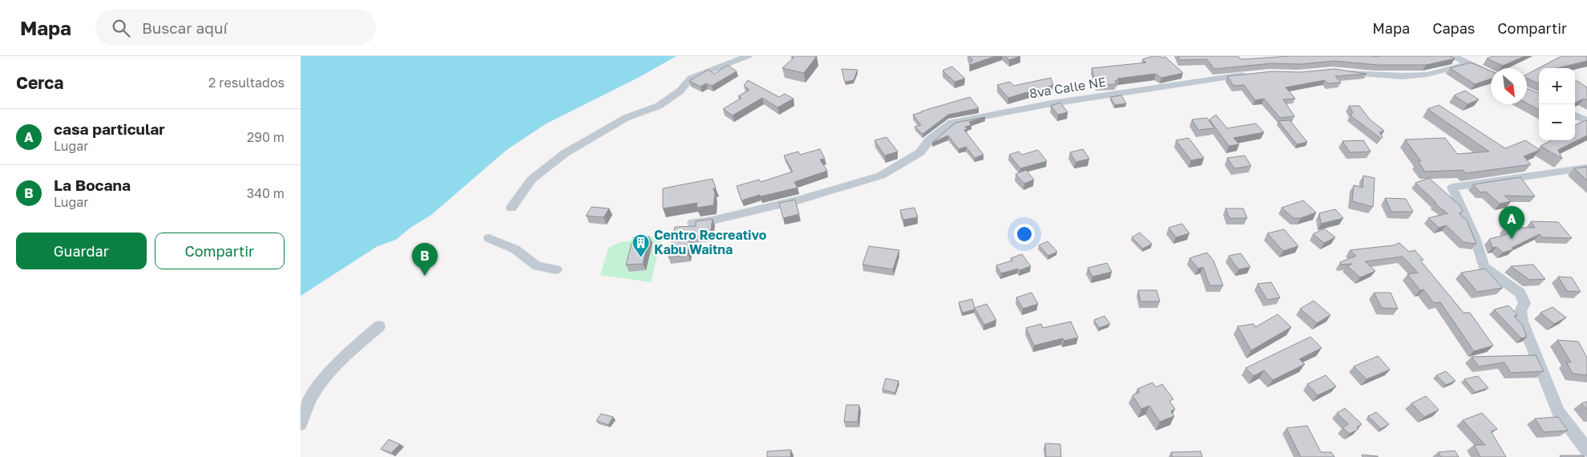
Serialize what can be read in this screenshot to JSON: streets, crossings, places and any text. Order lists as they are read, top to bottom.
{
  "streets": {
    "street": ["8va Calle NE"]
  },
  "places": {
    "building": ["Centro Recreativo Kabu Waitna"]
  },
  "north": "bottom right",
  "page": {
    "header": "Mapa",
    "search": "Buscar aquí",
    "nav": ["Mapa", "Capas", "Compartir"],
    "heading": ["Cerca", "2 resultados"],
    "map_buttons": ["+", "−"],
    "list": [
      {
        "mark": "A",
        "name": "casa particular",
        "note": "Lugar",
        "value": "290 m"
      },
      {
        "mark": "B",
        "name": "La Bocana",
        "note": "Lugar",
        "value": "340 m"
      }
    ],
    "pins": ["A", "B"],
    "buttons": ["Guardar", "Compartir"]
  }
}
